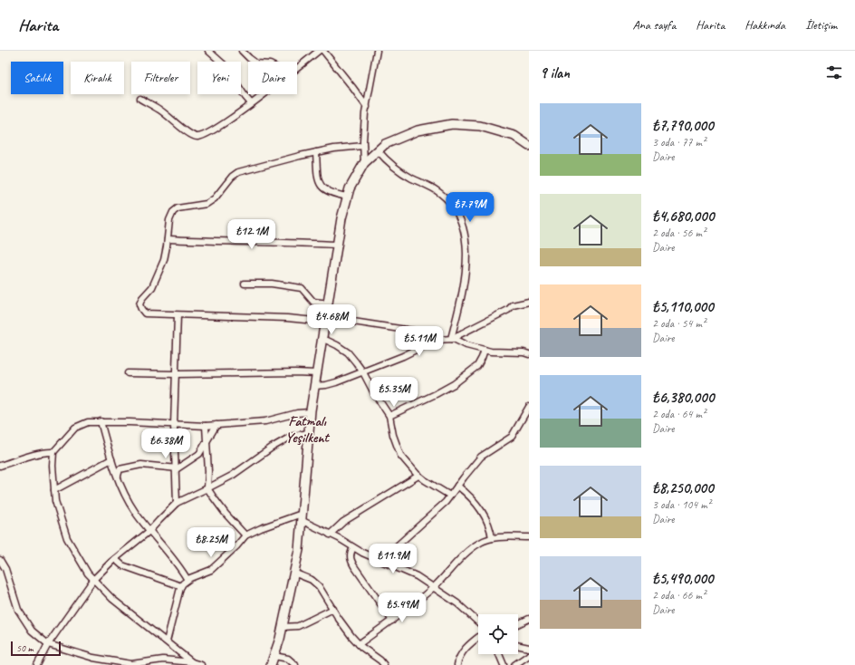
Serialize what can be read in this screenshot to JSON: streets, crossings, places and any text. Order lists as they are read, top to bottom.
{
  "districts": ["Fatmalı Yeşilkent"],
  "scale_bar": "50 m",
  "page": {
    "header": "Harita",
    "nav": [
      "Ana sayfa",
      "Harita",
      "Hakkında",
      "İletişim"
    ],
    "heading": "9 ilan",
    "chip": [
      "Satılık",
      "Kiralık",
      "Filtreler",
      "Yeni",
      "Daire"
    ],
    "list": [
      {
        "name": "₺7,790,000",
        "note": "3 oda · 77 m² · Daire"
      },
      {
        "name": "₺4,680,000",
        "note": "2 oda · 56 m² · Daire"
      },
      {
        "name": "₺5,110,000",
        "note": "2 oda · 54 m² · Daire"
      },
      {
        "name": "₺6,380,000",
        "note": "2 oda · 64 m² · Daire"
      },
      {
        "name": "₺8,250,000",
        "note": "3 oda · 104 m² · Daire"
      },
      {
        "name": "₺5,490,000",
        "note": "2 oda · 66 m² · Daire"
      }
    ],
    "price": [
      "₺7.79M",
      "₺12.1M",
      "₺4.68M",
      "₺5.11M",
      "₺5.35M",
      "₺6.38M",
      "₺8.25M",
      "₺11.9M",
      "₺5.49M"
    ],
    "scale": "50 m"
  }
}
